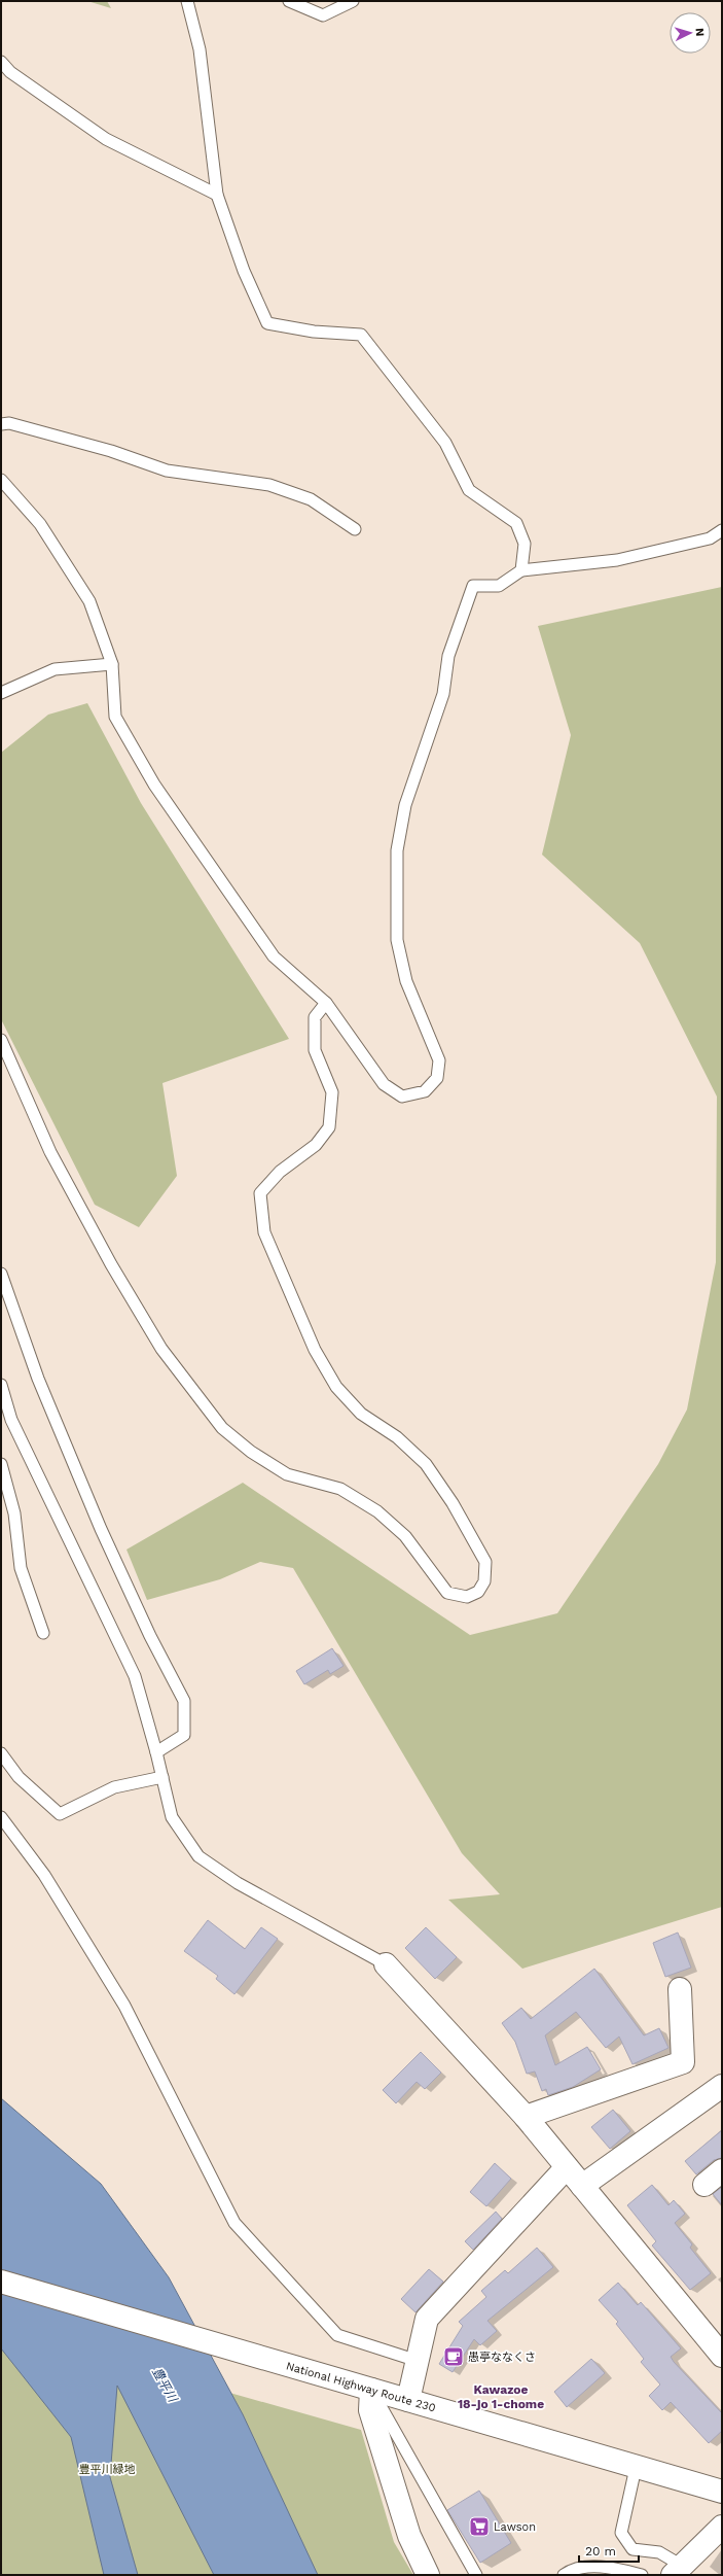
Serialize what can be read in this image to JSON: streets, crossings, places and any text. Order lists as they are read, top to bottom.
{
  "streets": {
    "main road": ["National Highway Route 230"]
  },
  "districts": ["Kawazoe 18-jo 1-chome"],
  "water": ["豊平川"],
  "parks": ["豊平川緑地"],
  "places": {
    "cafe": ["愚亭ななくさ"],
    "supermarket": ["Lawson"]
  },
  "scale_bar": "20 m",
  "north": "right"
}
